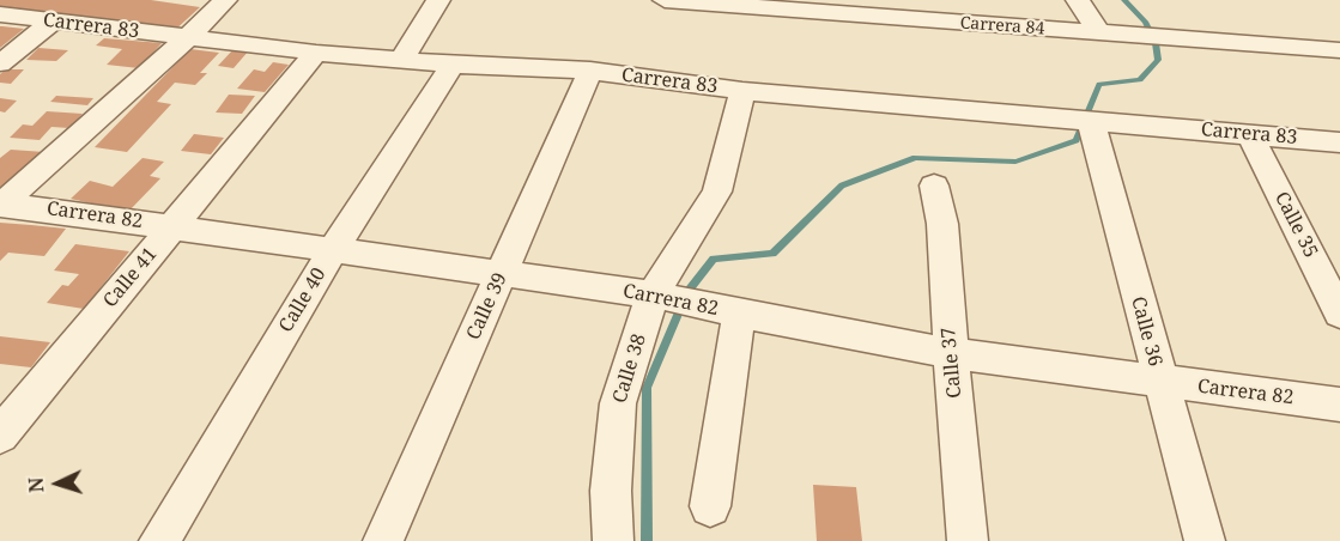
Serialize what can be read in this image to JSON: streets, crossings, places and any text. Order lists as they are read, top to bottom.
{
  "streets": {
    "street": [
      "Carrera 83",
      "Carrera 84",
      "Carrera 82",
      "Calle 35",
      "Calle 41",
      "Calle 40",
      "Calle 39",
      "Calle 36",
      "Calle 37",
      "Calle 38"
    ]
  },
  "crossings": [
    ["Carrera 83", "Calle 35"],
    ["Carrera 83", "Calle 41"],
    ["Carrera 83", "Calle 40"],
    ["Carrera 83", "Calle 39"],
    ["Carrera 83", "Calle 36"],
    ["Carrera 83", "Calle 38"],
    ["Carrera 82", "Calle 41"],
    ["Carrera 82", "Calle 40"],
    ["Carrera 82", "Calle 39"],
    ["Carrera 82", "Calle 36"],
    ["Carrera 82", "Calle 37"],
    ["Carrera 82", "Calle 38"]
  ],
  "north": "left"
}
